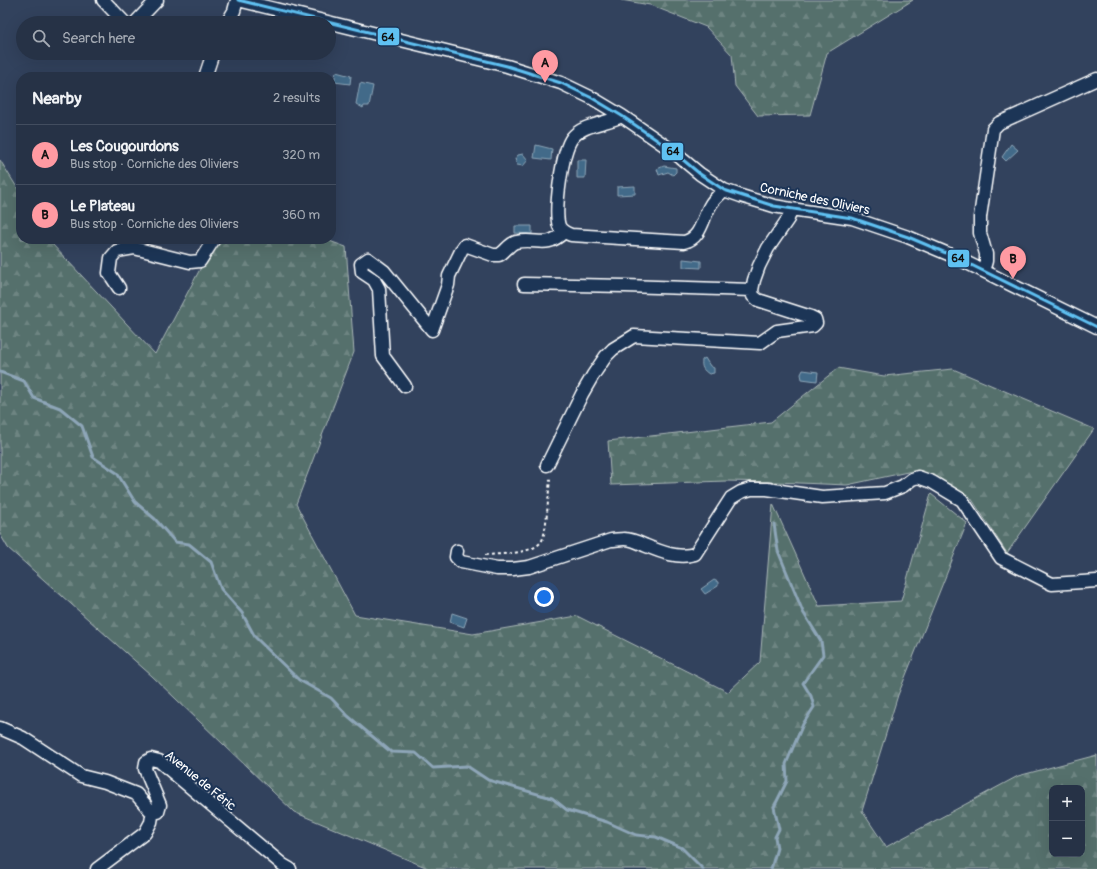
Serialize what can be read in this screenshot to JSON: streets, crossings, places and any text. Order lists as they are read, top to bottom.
{
  "streets": {
    "street": ["Corniche des Oliviers", "Avenue de Féric"]
  },
  "lines": ["transit line 64"],
  "page": {
    "search": "Search here",
    "pins": ["A", "B"],
    "heading": ["Nearby", "2 results"],
    "list": [
      {
        "mark": "A",
        "name": "Les Cougourdons",
        "note": "Bus stop · Corniche des Oliviers",
        "value": "320 m"
      },
      {
        "mark": "B",
        "name": "Le Plateau",
        "note": "Bus stop · Corniche des Oliviers",
        "value": "360 m"
      }
    ],
    "map_buttons": ["+", "−"]
  }
}
